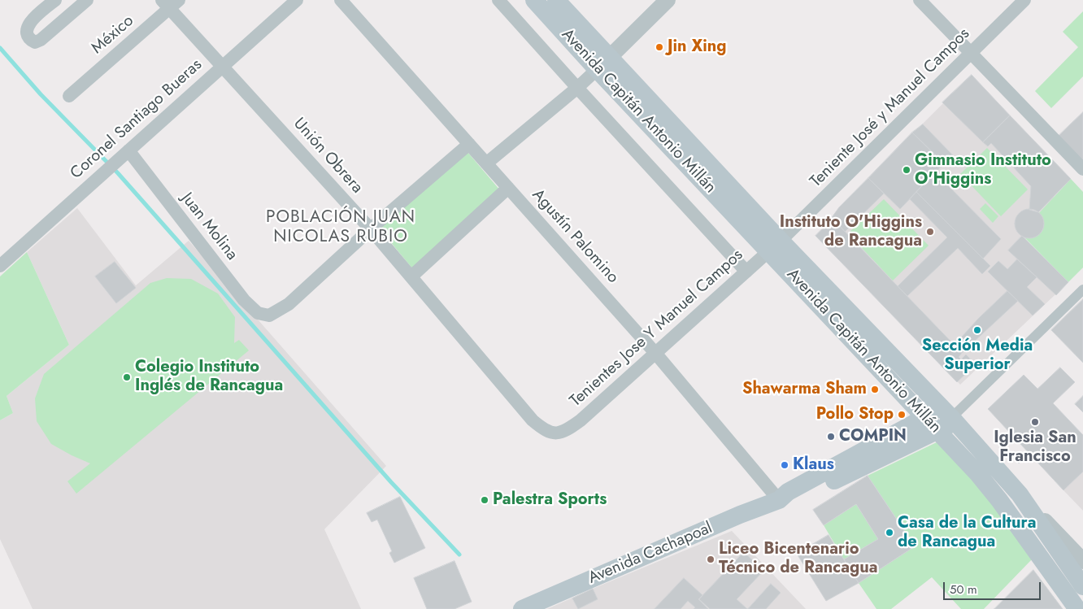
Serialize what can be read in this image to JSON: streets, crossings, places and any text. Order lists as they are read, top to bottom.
{
  "streets": {
    "main road": ["Avenida Capitán Antonio Millán", "Avenida Cachapoal"],
    "street": [
      "México",
      "Teniente José y Manuel Campos",
      "Coronel Santiago Bueras",
      "Unión Obrera",
      "Juan Molina",
      "Agustín Palomino",
      "Tenientes Jose Y Manuel Campos"
    ]
  },
  "crossings": [
    ["México", "Unión Obrera"],
    ["Teniente José y Manuel Campos", "Avenida Capitán Antonio Millán"],
    ["Teniente José y Manuel Campos", "Tenientes Jose Y Manuel Campos"],
    ["Avenida Capitán Antonio Millán", "Tenientes Jose Y Manuel Campos"],
    ["Avenida Capitán Antonio Millán", "Avenida Cachapoal"],
    ["Coronel Santiago Bueras", "Unión Obrera"],
    ["Coronel Santiago Bueras", "Juan Molina"],
    ["Unión Obrera", "Juan Molina"],
    ["Unión Obrera", "Tenientes Jose Y Manuel Campos"],
    ["Agustín Palomino", "Tenientes Jose Y Manuel Campos"],
    ["Agustín Palomino", "Avenida Cachapoal"]
  ],
  "districts": ["POBLACIÓN JUAN NICOLAS RUBIO"],
  "places": [
    "Jin Xing",
    "Gimnasio Instituto O'Higgins",
    "Instituto O'Higgins de Rancagua",
    "Sección Media Superior",
    "Colegio Instituto Inglés de Rancagua",
    "Shawarma Sham",
    "Pollo Stop",
    "Iglesia San Francisco",
    "COMPIN",
    "Klaus",
    "Palestra Sports",
    "Casa de la Cultura de Rancagua",
    "Liceo Bicentenario Técnico de Rancagua"
  ],
  "scale_bar": "50 m"
}
